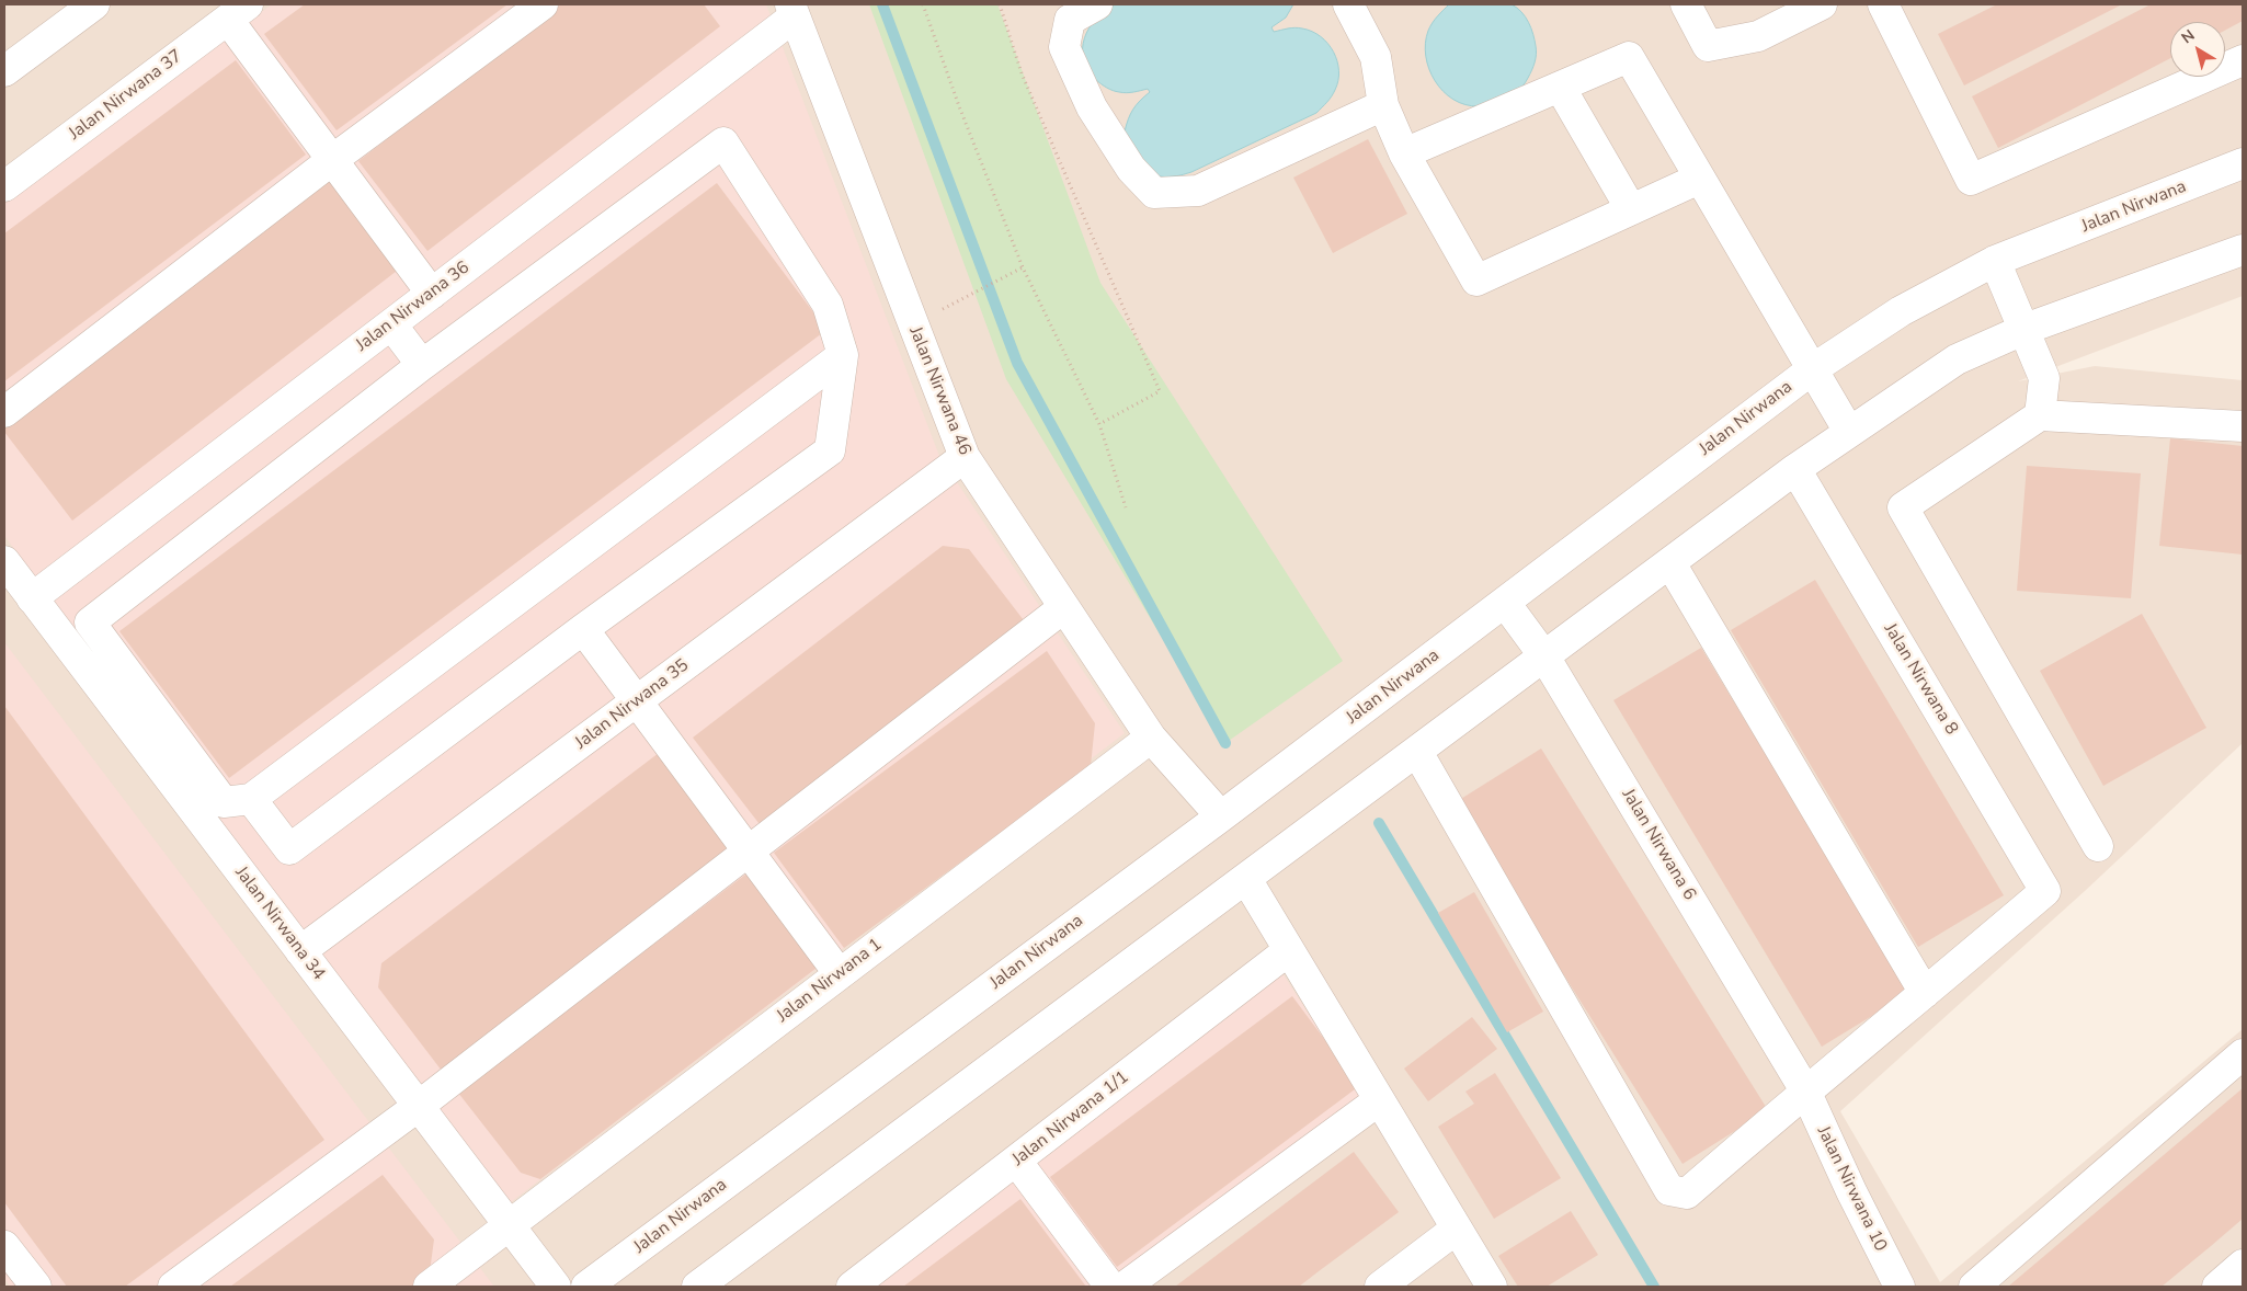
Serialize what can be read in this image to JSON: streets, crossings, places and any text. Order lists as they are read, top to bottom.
{
  "streets": {
    "street": [
      "Jalan Nirwana 37",
      "Jalan Nirwana",
      "Jalan Nirwana 36",
      "Jalan Nirwana 46",
      "Jalan Nirwana 8",
      "Jalan Nirwana 35",
      "Jalan Nirwana 6",
      "Jalan Nirwana 34",
      "Jalan Nirwana 1",
      "Jalan Nirwana 1/1",
      "Jalan Nirwana 10"
    ]
  },
  "crossings": [
    ["Jalan Nirwana", "Jalan Nirwana 46"],
    ["Jalan Nirwana", "Jalan Nirwana 6"],
    ["Jalan Nirwana 36", "Jalan Nirwana 46"],
    ["Jalan Nirwana 36", "Jalan Nirwana 34"],
    ["Jalan Nirwana 46", "Jalan Nirwana 35"],
    ["Jalan Nirwana 46", "Jalan Nirwana 1"],
    ["Jalan Nirwana 35", "Jalan Nirwana 34"],
    ["Jalan Nirwana 6", "Jalan Nirwana 10"],
    ["Jalan Nirwana 34", "Jalan Nirwana 1"]
  ],
  "north": "top left"
}
